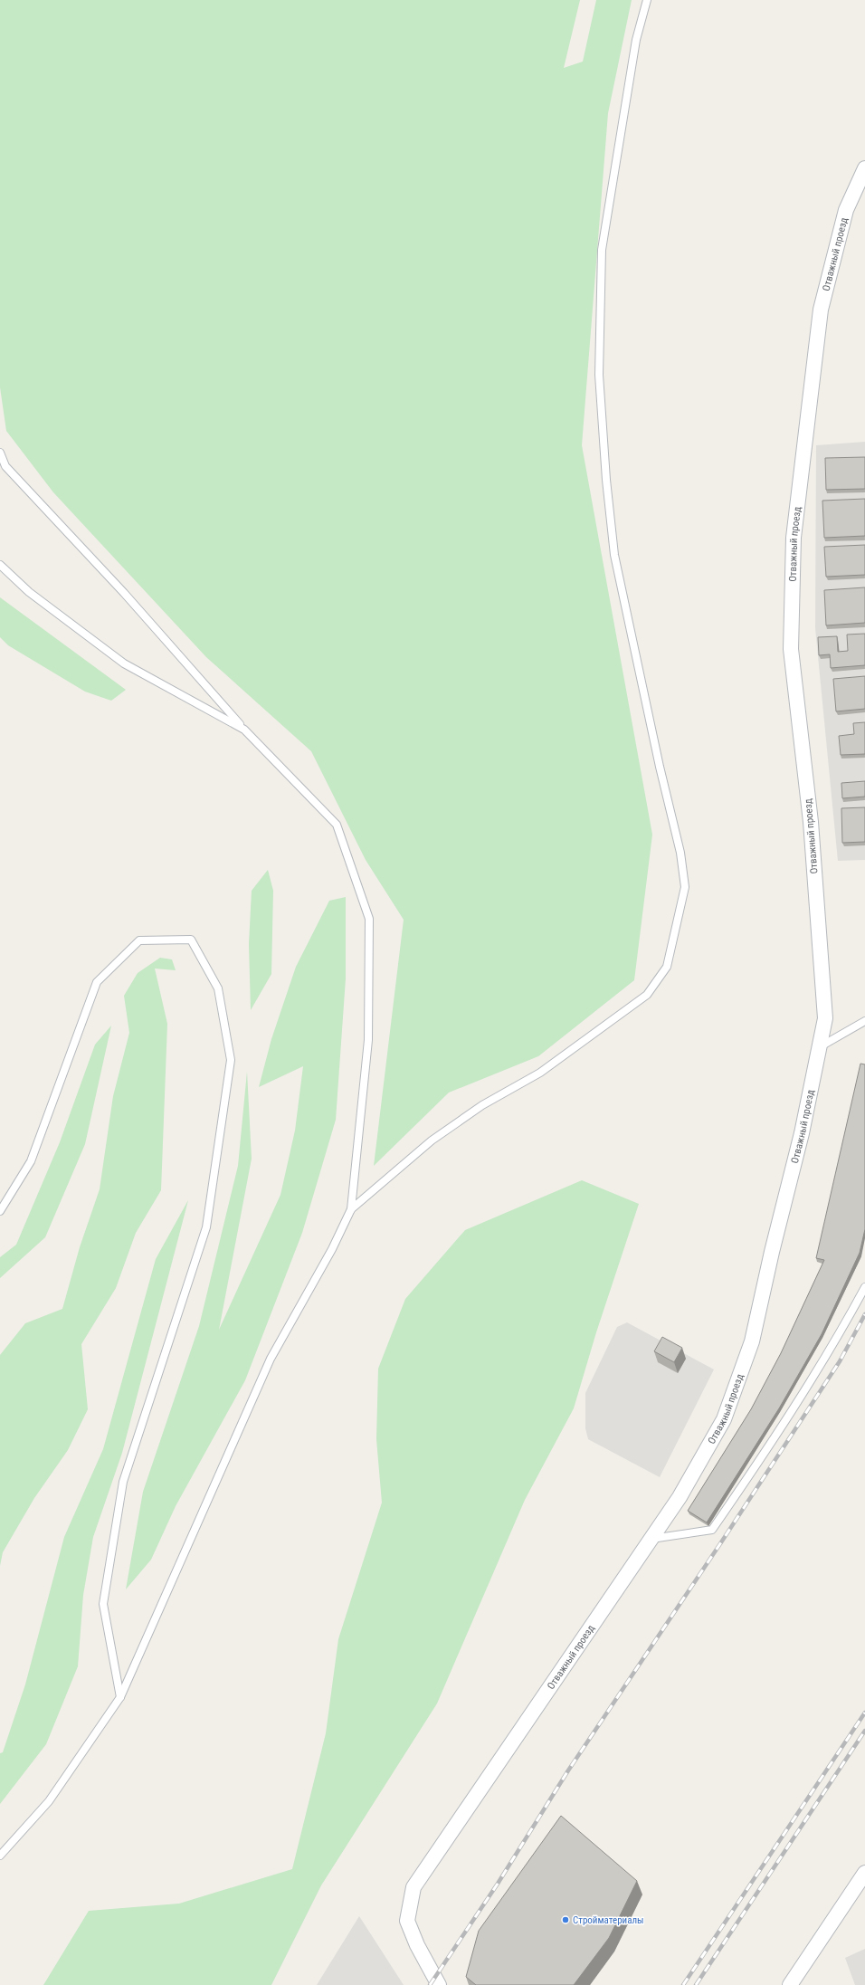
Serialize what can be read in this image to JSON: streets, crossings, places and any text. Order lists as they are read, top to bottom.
{
  "streets": {
    "street": ["Отважный проезд"]
  },
  "places": ["Стройматериалы"]
}
